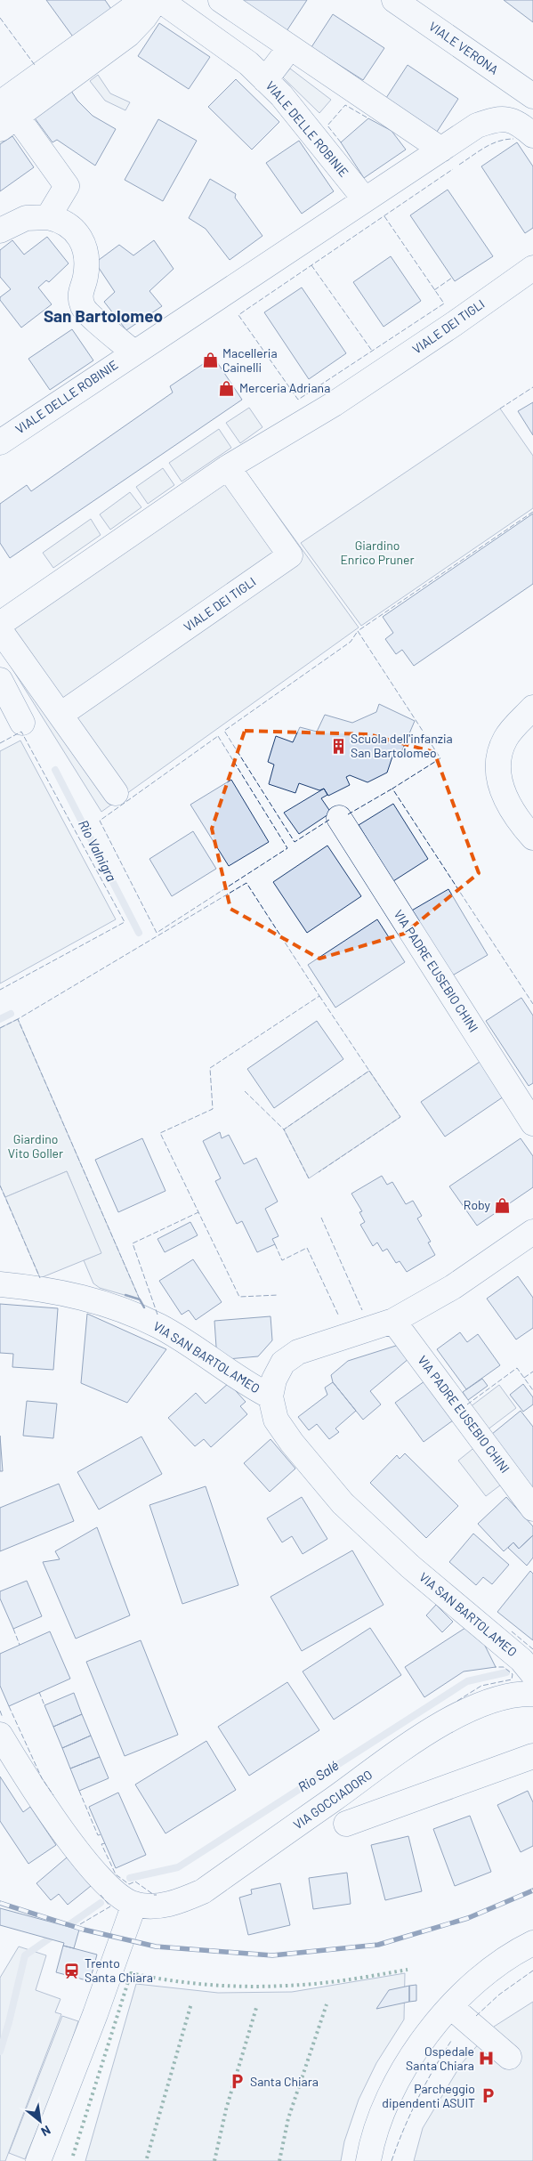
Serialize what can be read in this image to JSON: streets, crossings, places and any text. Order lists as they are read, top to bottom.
{
  "streets": {
    "street": [
      "VIALE VERONA",
      "VIALE DELLE ROBINIE",
      "VIALE DEI TIGLI",
      "VIA PADRE EUSEBIO CHINI",
      "VIA SAN BARTOLAMEO",
      "VIA GOCCIADORO"
    ]
  },
  "districts": ["San Bartolomeo"],
  "water": ["Rio Valnigra", "Rio Salé"],
  "parks": ["Giardino Enrico Pruner", "Giardino Vito Goller"],
  "places": {
    "shop": ["Macelleria Cainelli", "Merceria Adriana", "Roby"],
    "building": ["Scuola dell'infanzia San Bartolomeo"],
    "station": ["Trento Santa Chiara"],
    "hospital": ["Ospedale Santa Chiara"],
    "parking": ["Santa Chiara", "Parcheggio dipendenti ASUIT"]
  },
  "north": "bottom right"
}
